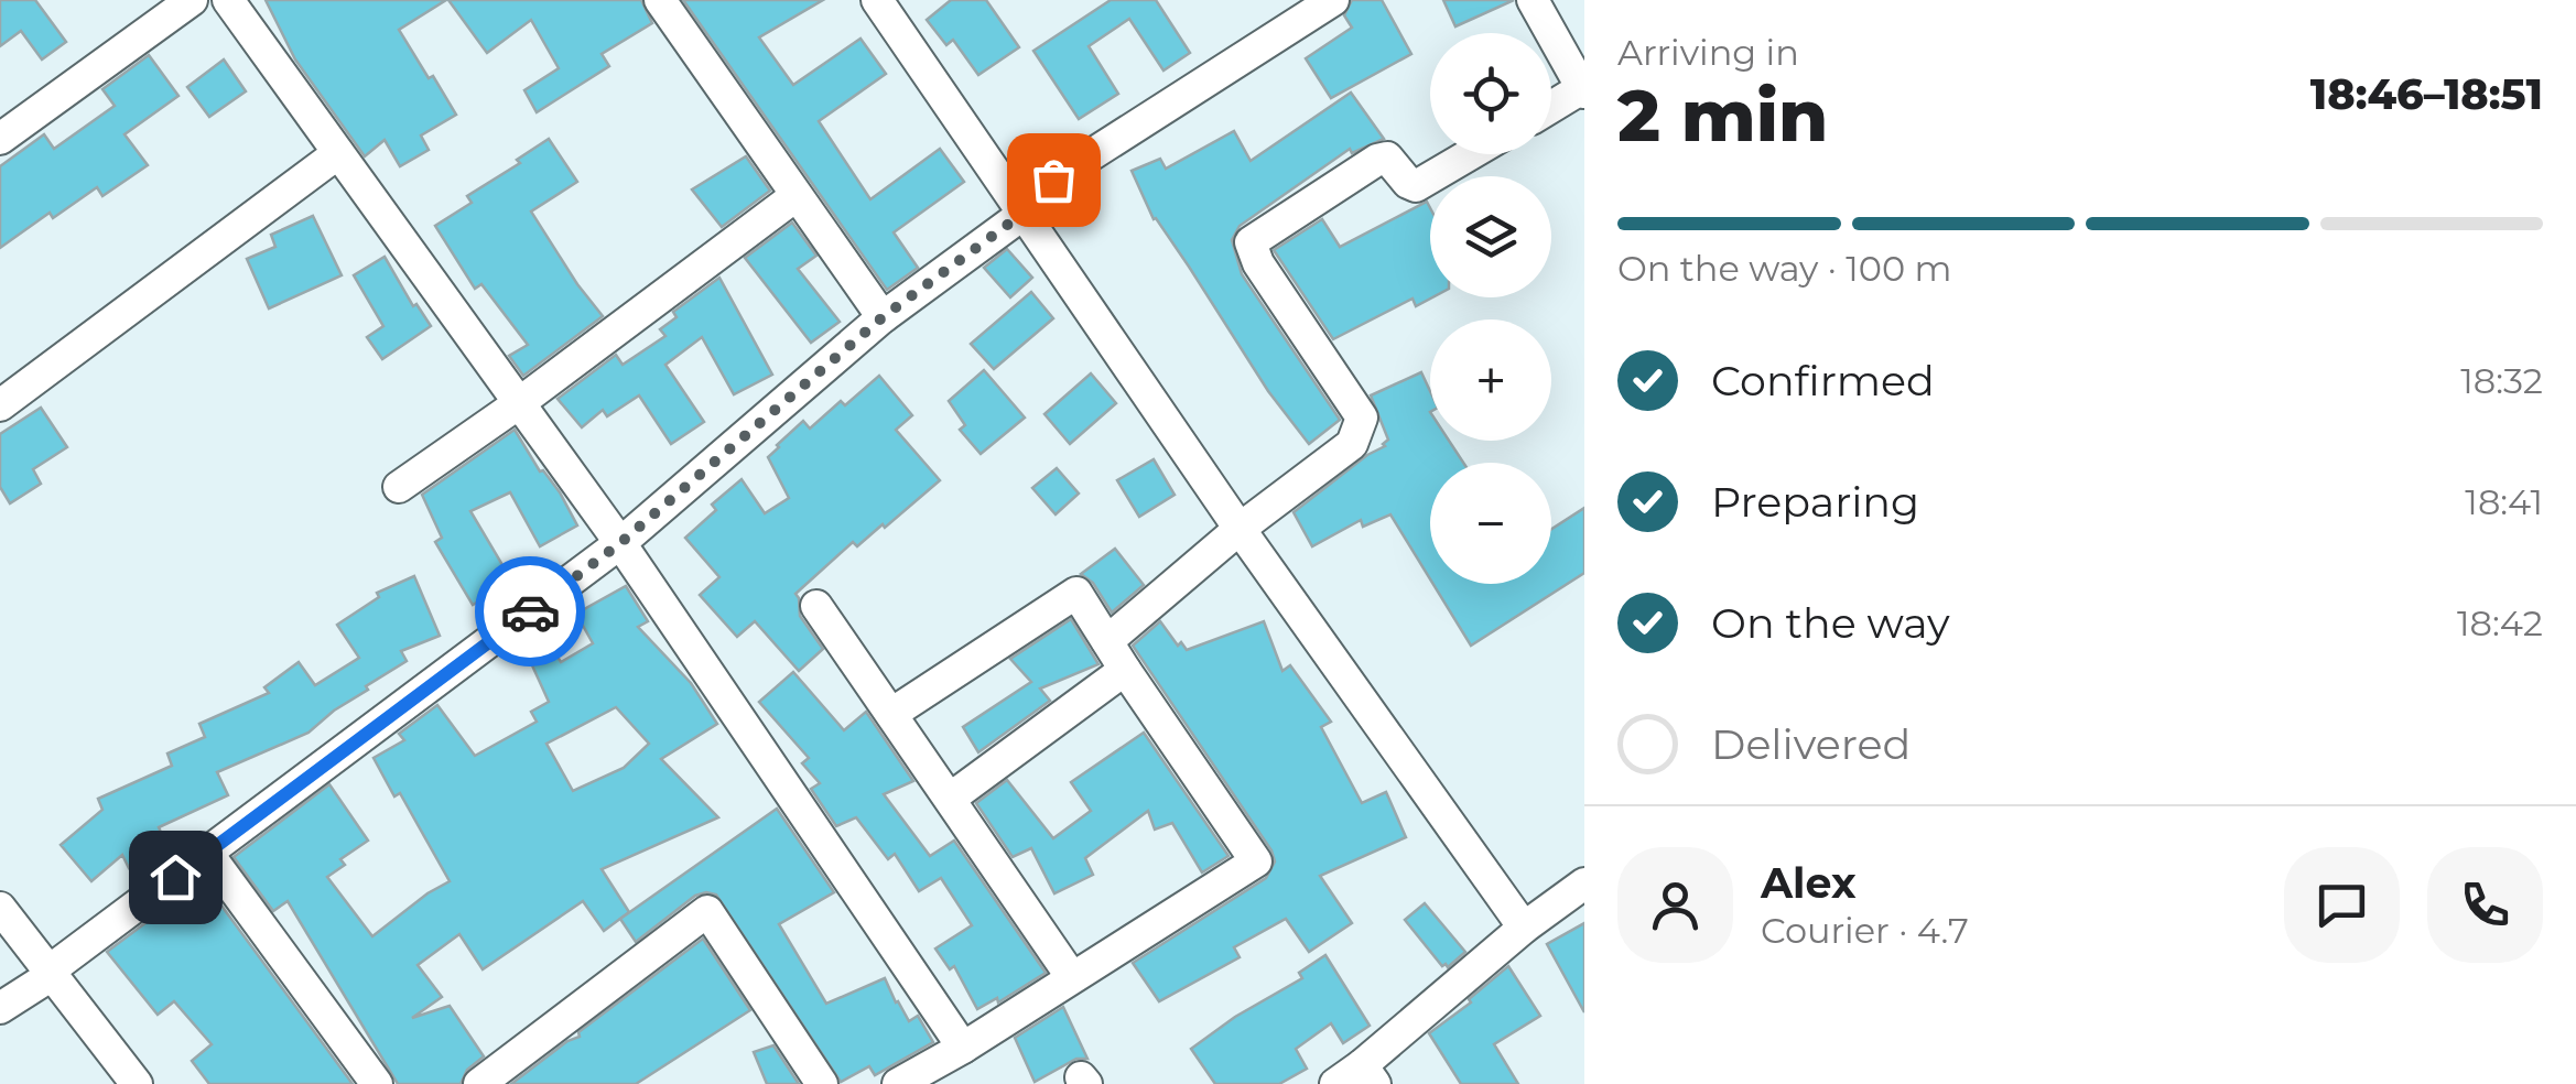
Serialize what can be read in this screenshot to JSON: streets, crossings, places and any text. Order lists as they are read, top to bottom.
{
  "page": {
    "heading": ["2 min", "Arriving in", "18:46–18:51"],
    "panel": ["Alex", "Courier · 4.7"],
    "map_buttons": ["+", "−"],
    "bar": "On the way · 100 m",
    "list": [
      ["Confirmed", "18:32"],
      ["Preparing", "18:41"],
      ["On the way", "18:42"],
      "Delivered"
    ]
  }
}
